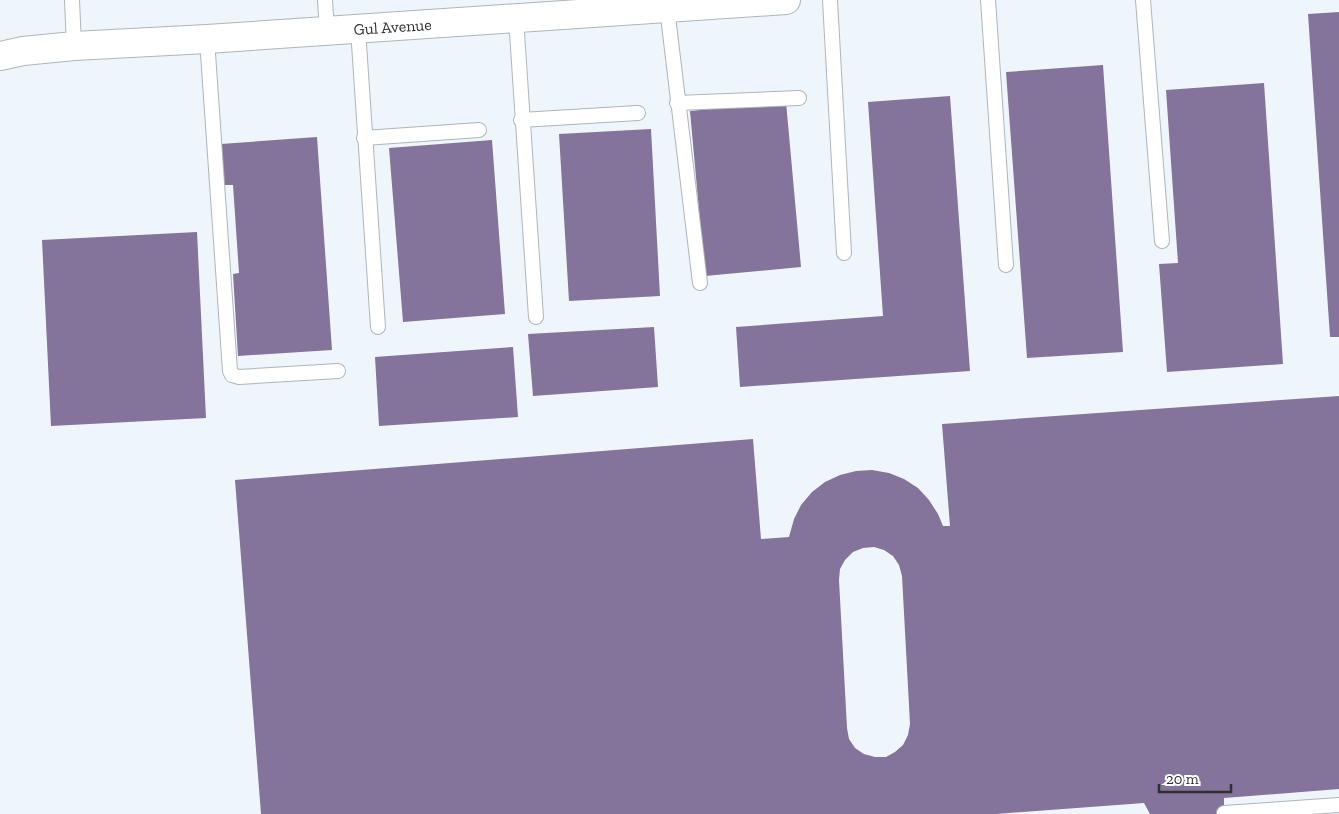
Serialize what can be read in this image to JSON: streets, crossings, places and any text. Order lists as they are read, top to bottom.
{
  "streets": {
    "street": ["Gul Avenue"]
  },
  "scale_bar": "20 m"
}
